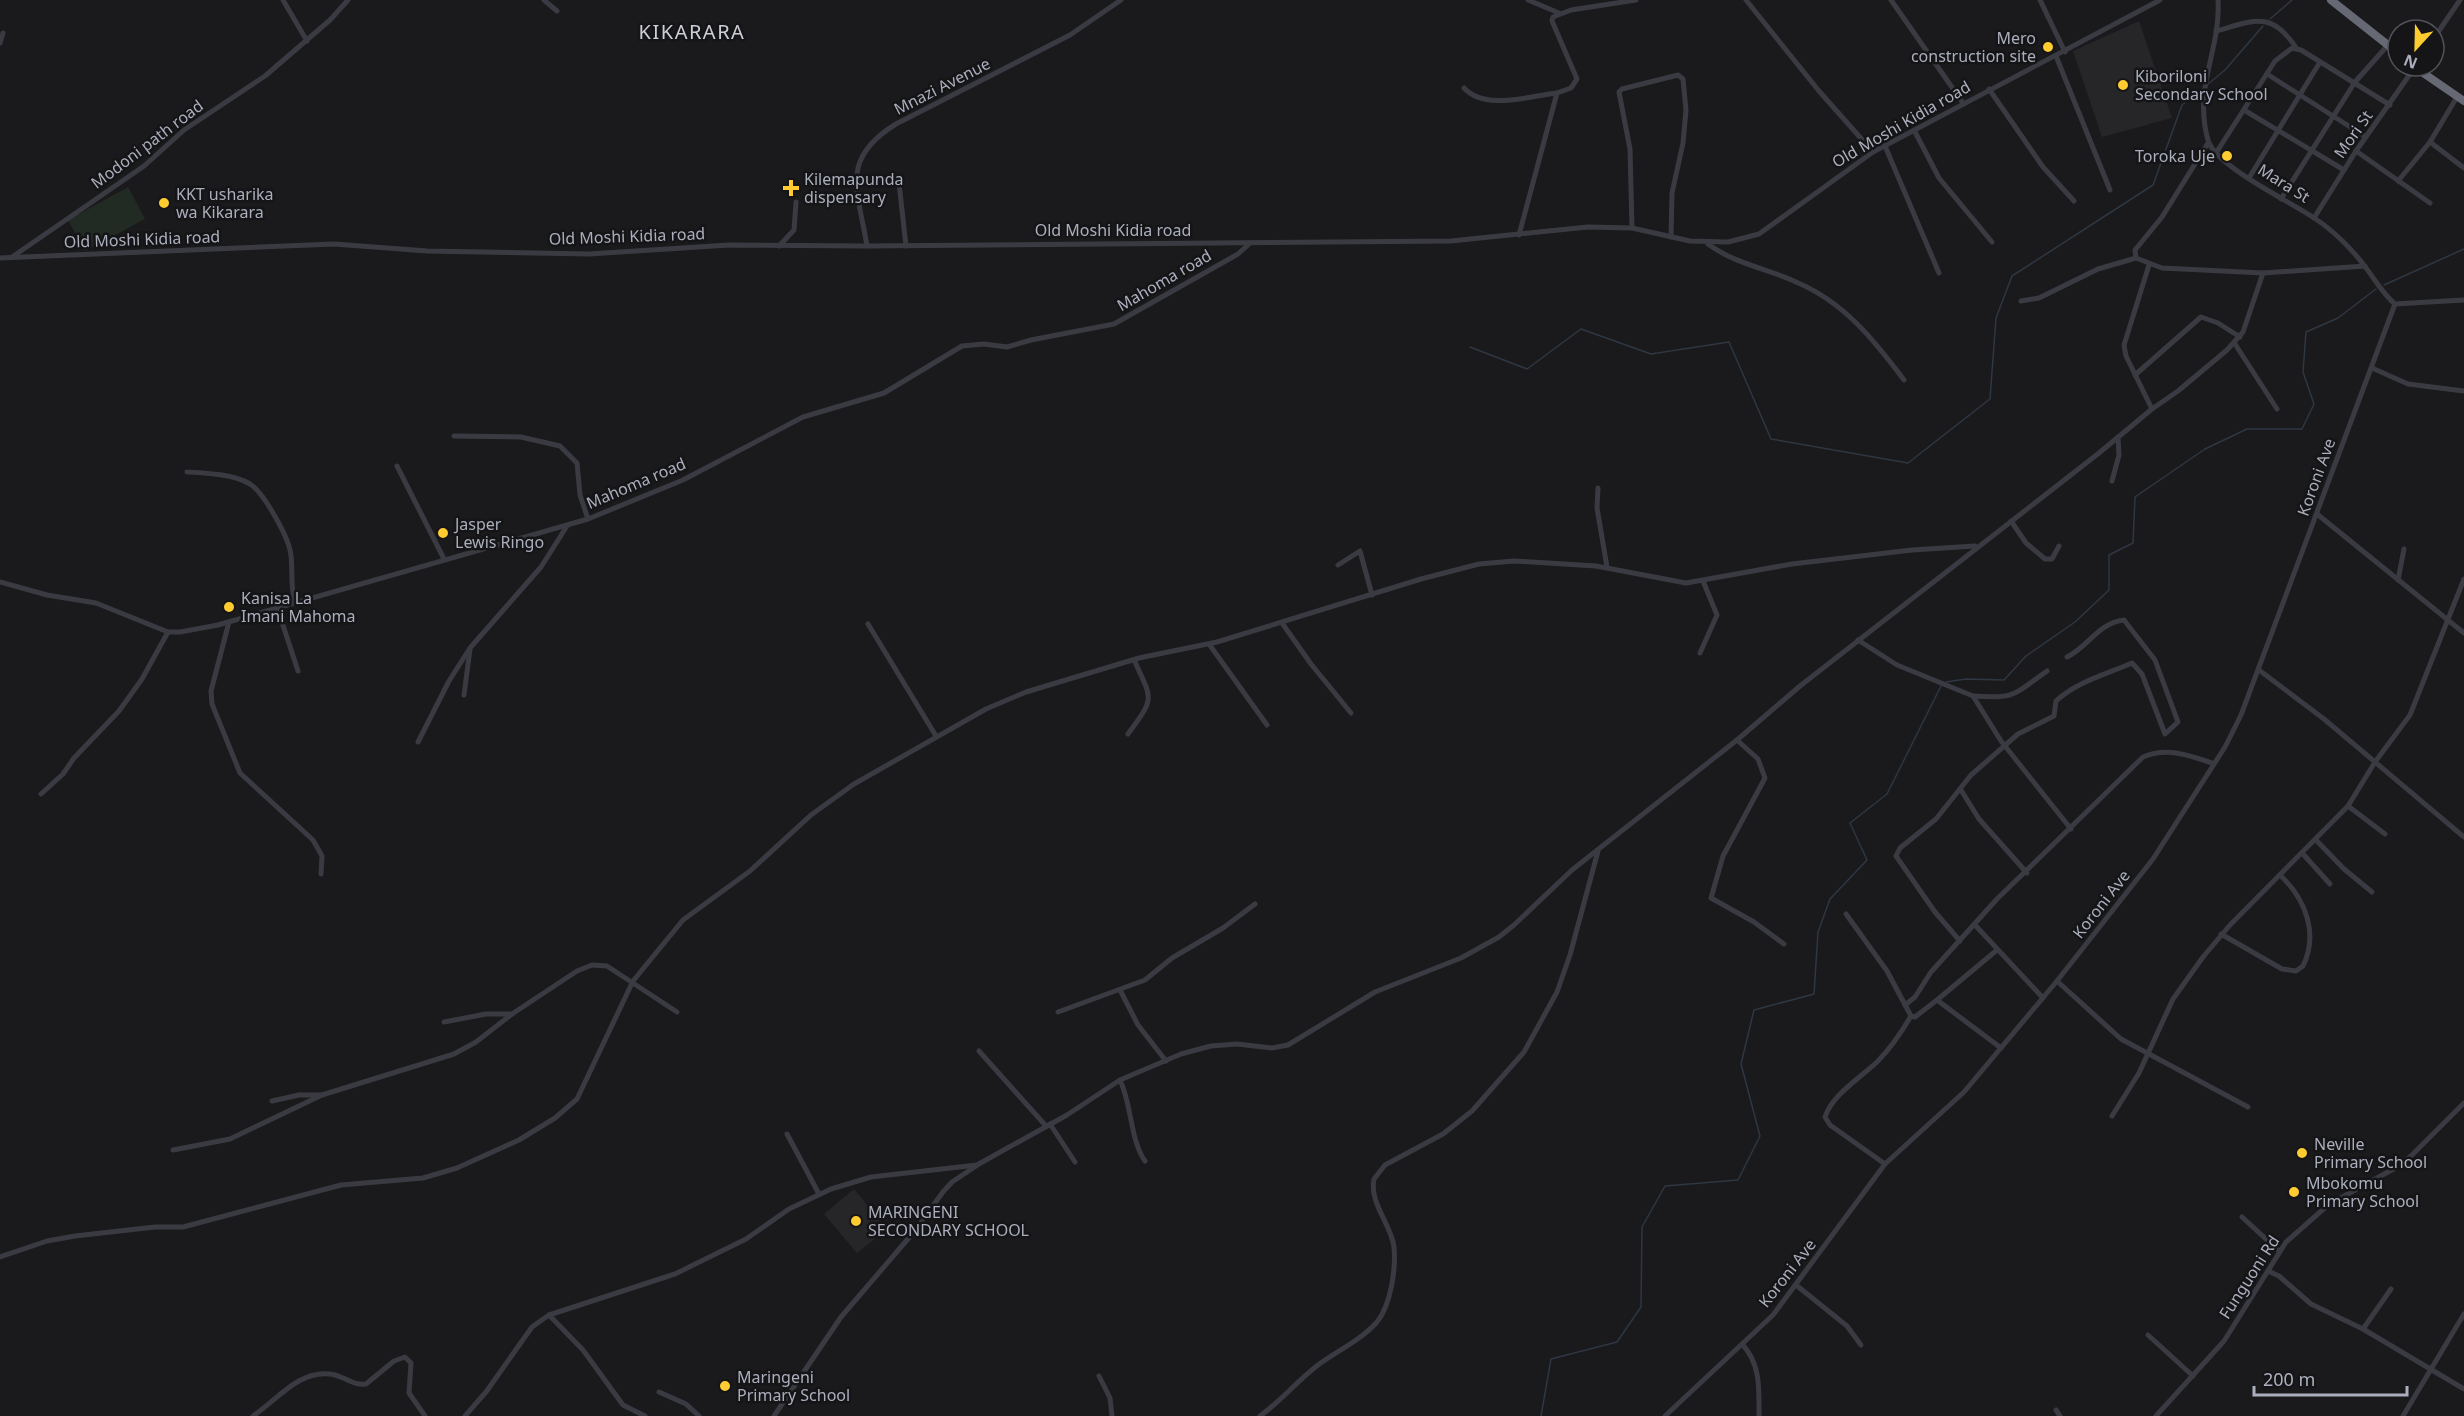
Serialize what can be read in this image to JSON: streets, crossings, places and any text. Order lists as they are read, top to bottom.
{
  "streets": {
    "street": [
      "Mnazi Avenue",
      "Old Moshi Kidia road",
      "Mori St",
      "Modoni path road",
      "Mara St",
      "Mahoma road",
      "Koroni Ave",
      "Funguoni Rd"
    ]
  },
  "crossings": [
    ["Mnazi Avenue", "Old Moshi Kidia road"],
    ["Old Moshi Kidia road", "Modoni path road"],
    ["Old Moshi Kidia road", "Mahoma road"],
    ["Mori St", "Mara St"],
    ["Mara St", "Koroni Ave"]
  ],
  "districts": ["KIKARARA"],
  "places": {
    "other": [
      "Mero construction site",
      "Kiboriloni Secondary School",
      "Toroka Uje",
      "KKT usharika wa Kikarara",
      "Jasper Lewis Ringo",
      "Kanisa La Imani Mahoma",
      "Neville Primary School",
      "Mbokomu Primary School",
      "MARINGENI SECONDARY SCHOOL",
      "Maringeni Primary School"
    ],
    "health": ["Kilemapunda dispensary"]
  },
  "scale_bar": "200 m",
  "north": "bottom"
}
